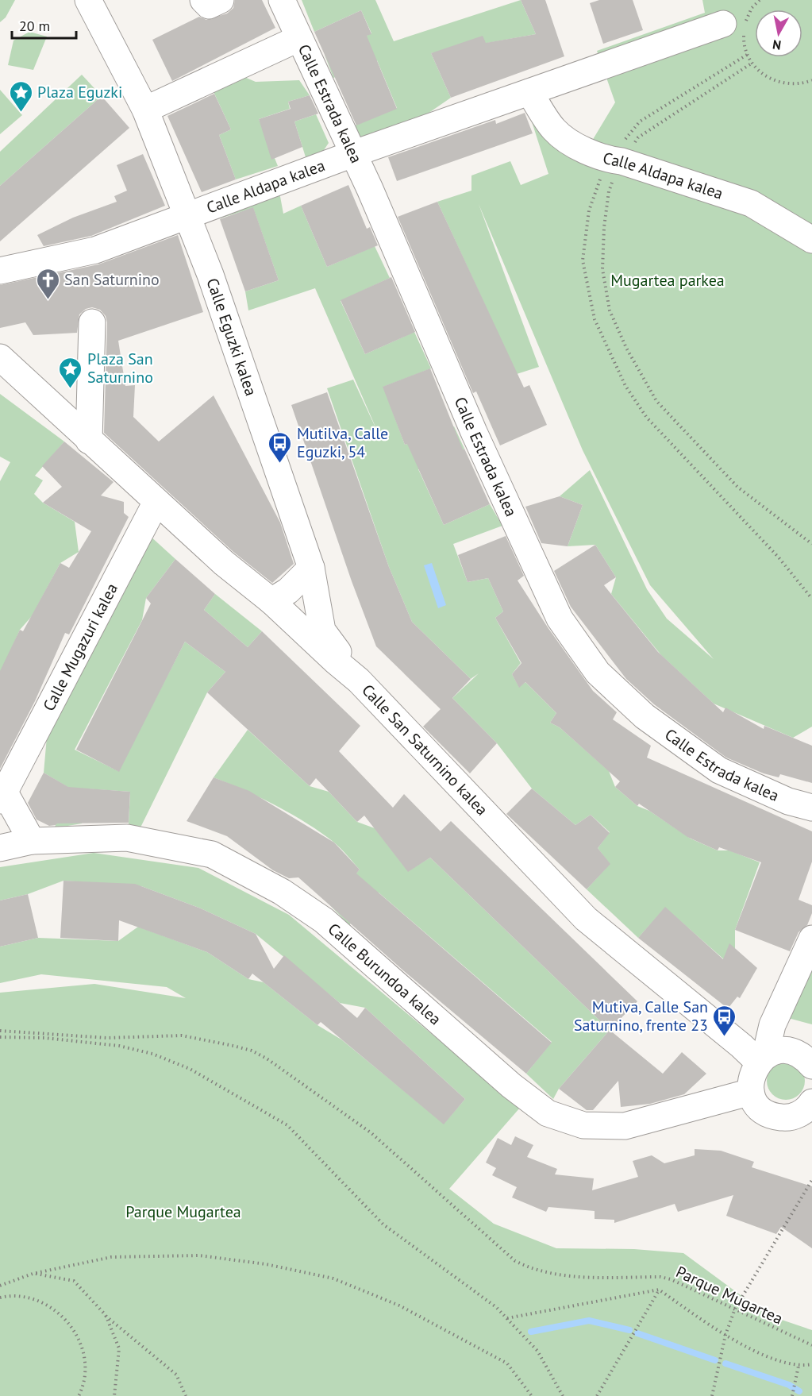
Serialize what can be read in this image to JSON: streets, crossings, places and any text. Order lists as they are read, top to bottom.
{
  "streets": {
    "street": [
      "Calle Estrada kalea",
      "Calle Aldapa kalea",
      "Calle Eguzki kalea",
      "Calle Mugazuri kalea",
      "Calle San Saturnino kalea",
      "Calle Burundoa kalea"
    ],
    "path": ["Parque Mugartea"]
  },
  "crossings": [
    ["Calle Estrada kalea", "Calle Aldapa kalea"],
    ["Calle Aldapa kalea", "Calle Eguzki kalea"],
    ["Calle Eguzki kalea", "Calle San Saturnino kalea"],
    ["Calle Mugazuri kalea", "Calle San Saturnino kalea"],
    ["Calle Mugazuri kalea", "Calle Burundoa kalea"]
  ],
  "parks": ["Mugartea parkea", "Parque Mugartea"],
  "places": {
    "place": ["Plaza Eguzki", "Plaza San Saturnino"],
    "church": ["San Saturnino"],
    "bus stop": ["Mutilva, Calle Eguzki, 54", "Mutiva, Calle San Saturnino, frente 23"]
  },
  "scale_bar": "20 m",
  "north": "bottom"
}
